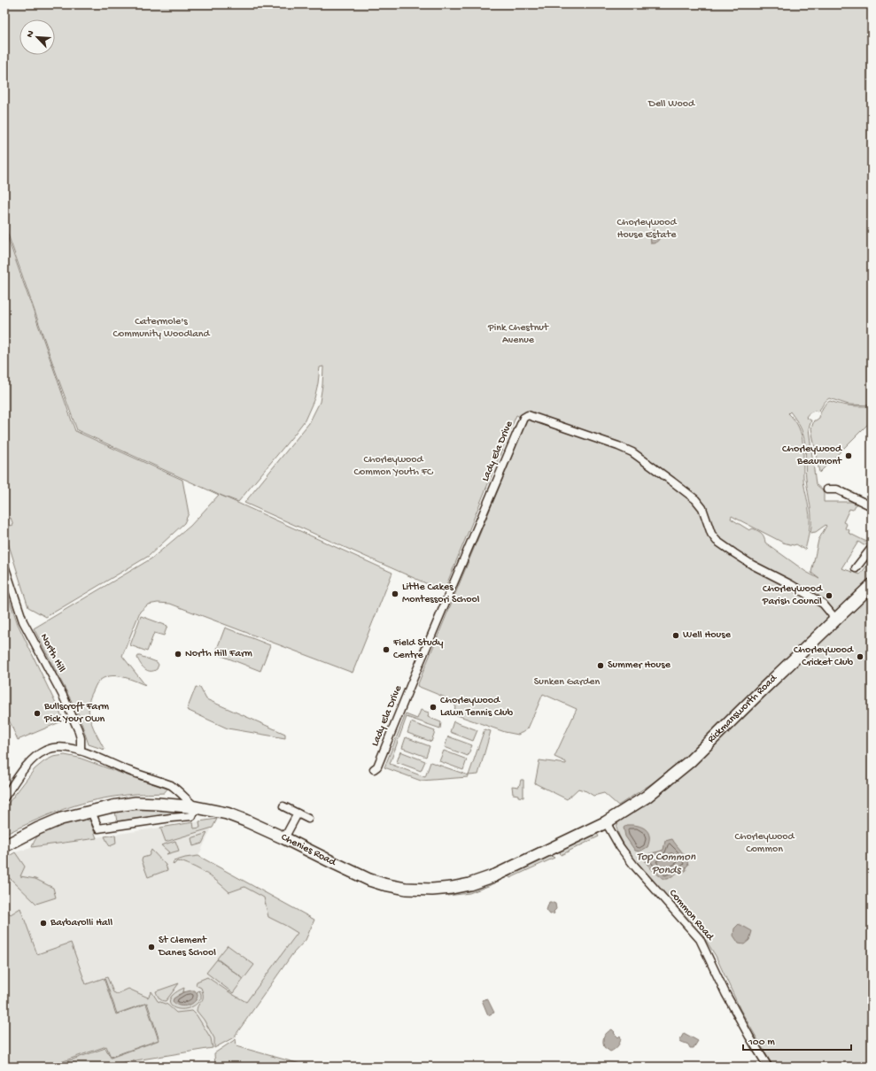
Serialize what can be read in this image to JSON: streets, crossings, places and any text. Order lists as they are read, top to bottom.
{
  "streets": {
    "main road": ["Rickmansworth Road", "Chenies Road"],
    "street": ["Lady Ela Drive", "North Hill", "Common Road"]
  },
  "crossings": [
    ["Lady Ela Drive", "Rickmansworth Road"],
    ["Rickmansworth Road", "Chenies Road"],
    ["Rickmansworth Road", "Common Road"],
    ["Chenies Road", "Common Road"]
  ],
  "water": ["Top Common Ponds"],
  "parks": [
    "Dell Wood",
    "Chorleywood House Estate",
    "Catermole's Community Woodland",
    "Pink Chestnut Avenue",
    "Chorleywood Common Youth FC",
    "Sunken Garden",
    "Chorleywood Common"
  ],
  "places": [
    "Chorleywood Beaumont",
    "Little Cakes Montessori School",
    "Chorleywood Parish Council",
    "Well House",
    "Field Study Centre",
    "North Hill Farm",
    "Chorleywood Cricket Club",
    "Summer House",
    "Chorleywood Lawn Tennis Club",
    "Bullscroft Farm Pick Your Own",
    "Barbarolli Hall",
    "St Clement Danes School"
  ],
  "scale_bar": "100 m",
  "north": "top left"
}
